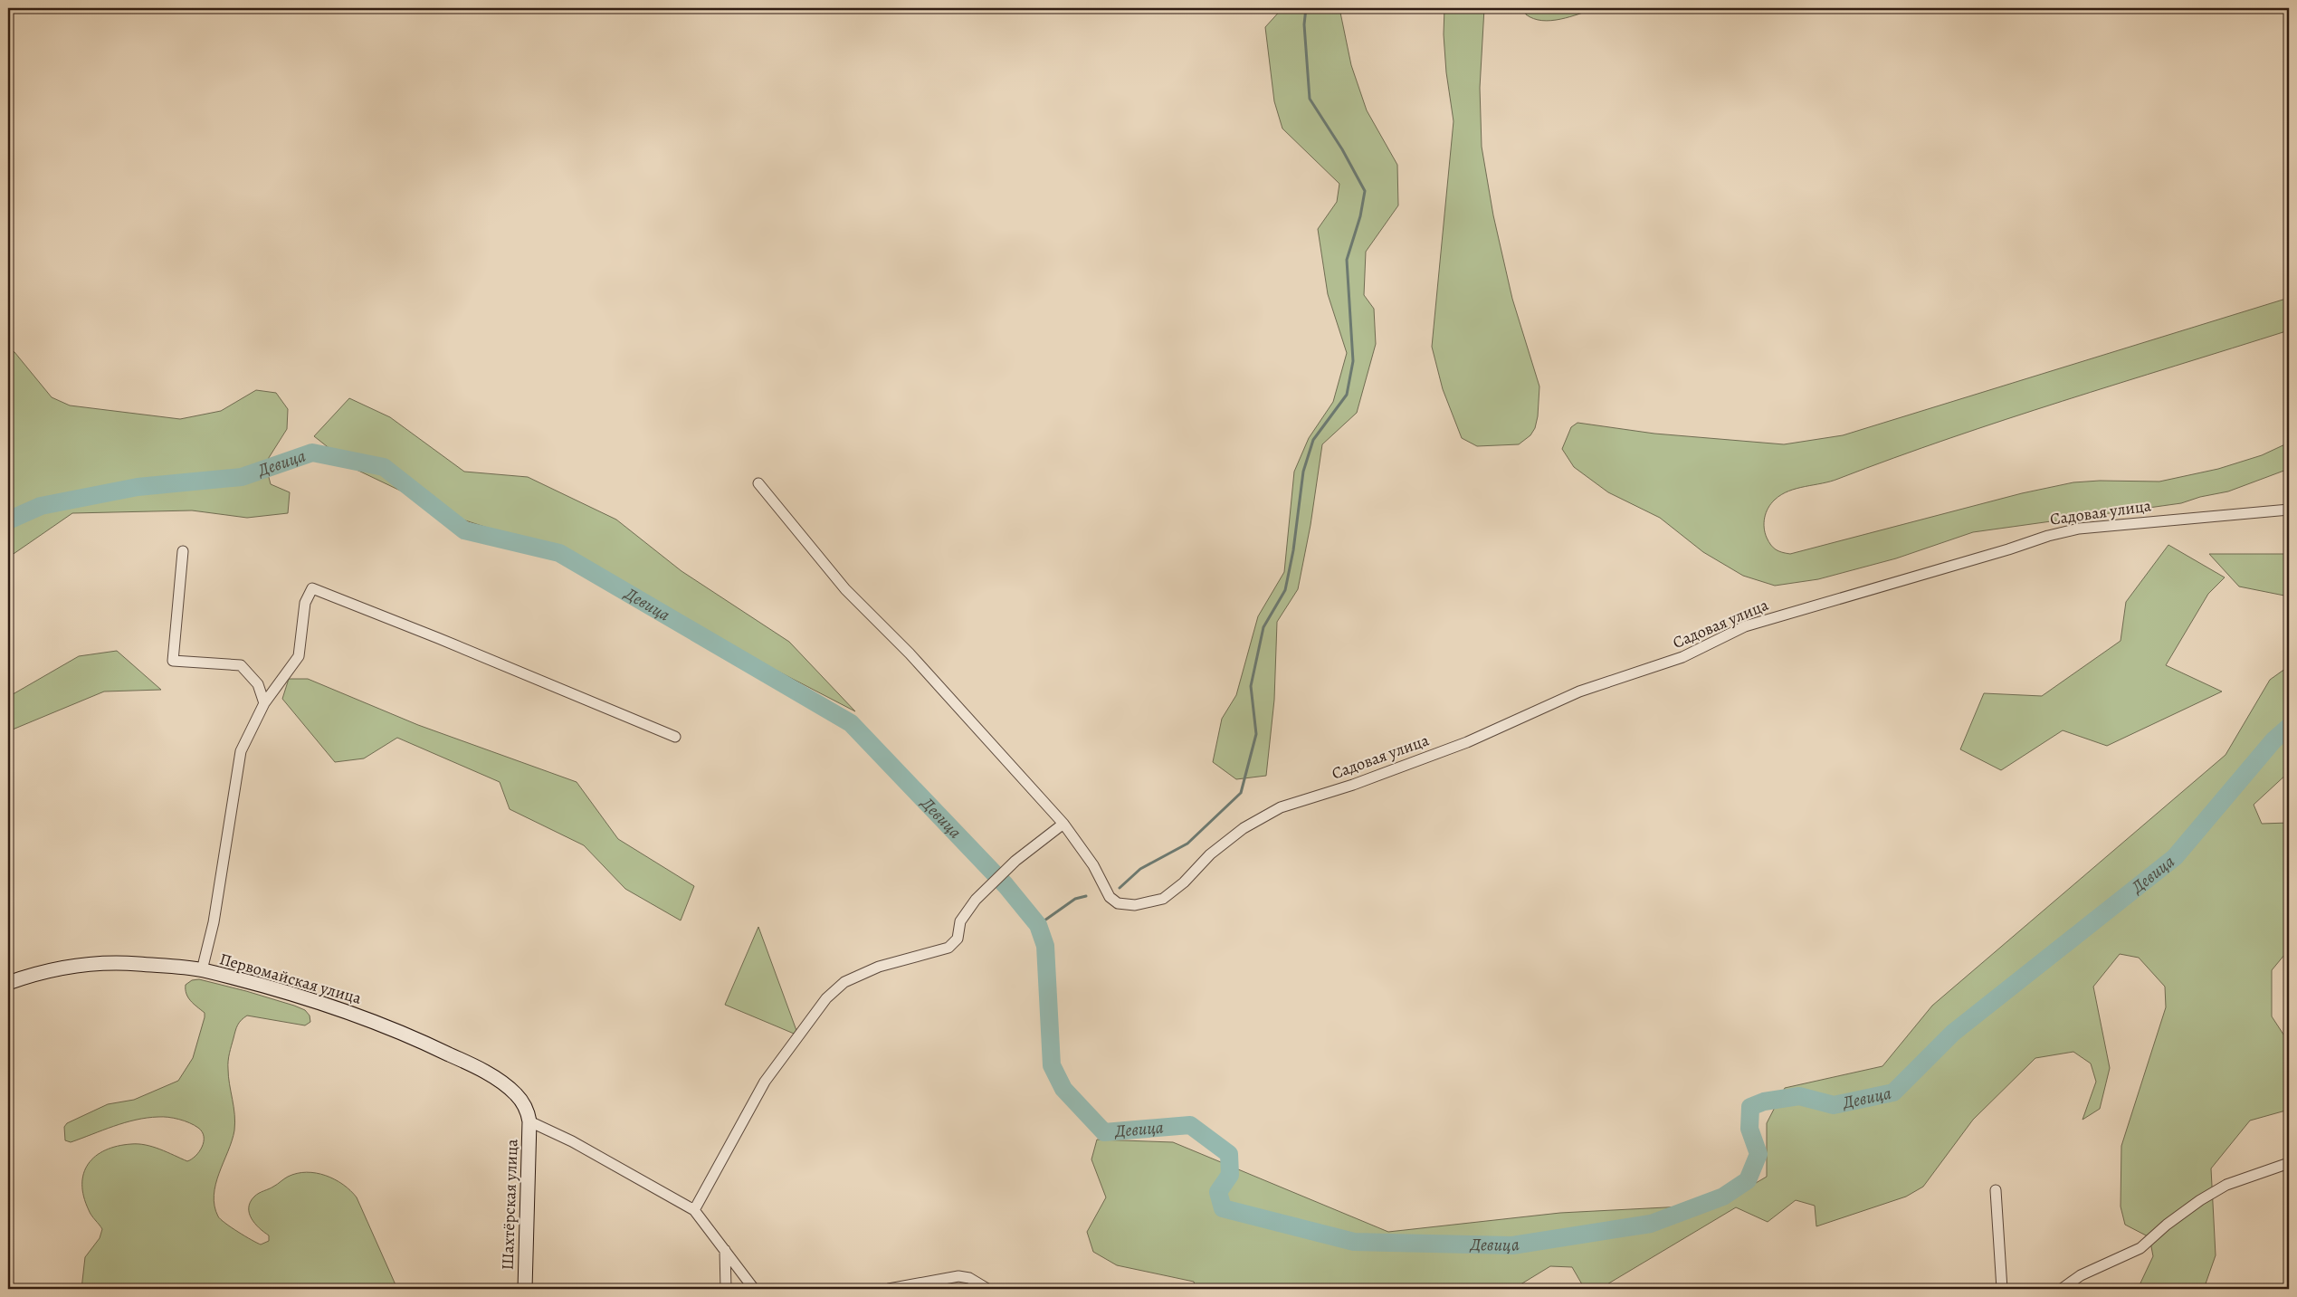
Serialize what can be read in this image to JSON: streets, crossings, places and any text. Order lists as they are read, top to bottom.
{
  "streets": {
    "street": ["Садовая улица", "Первомайская улица", "Шахтёрская улица"]
  },
  "crossings": [
    ["Первомайская улица", "Шахтёрская улица"]
  ],
  "water": ["Девица"]
}
